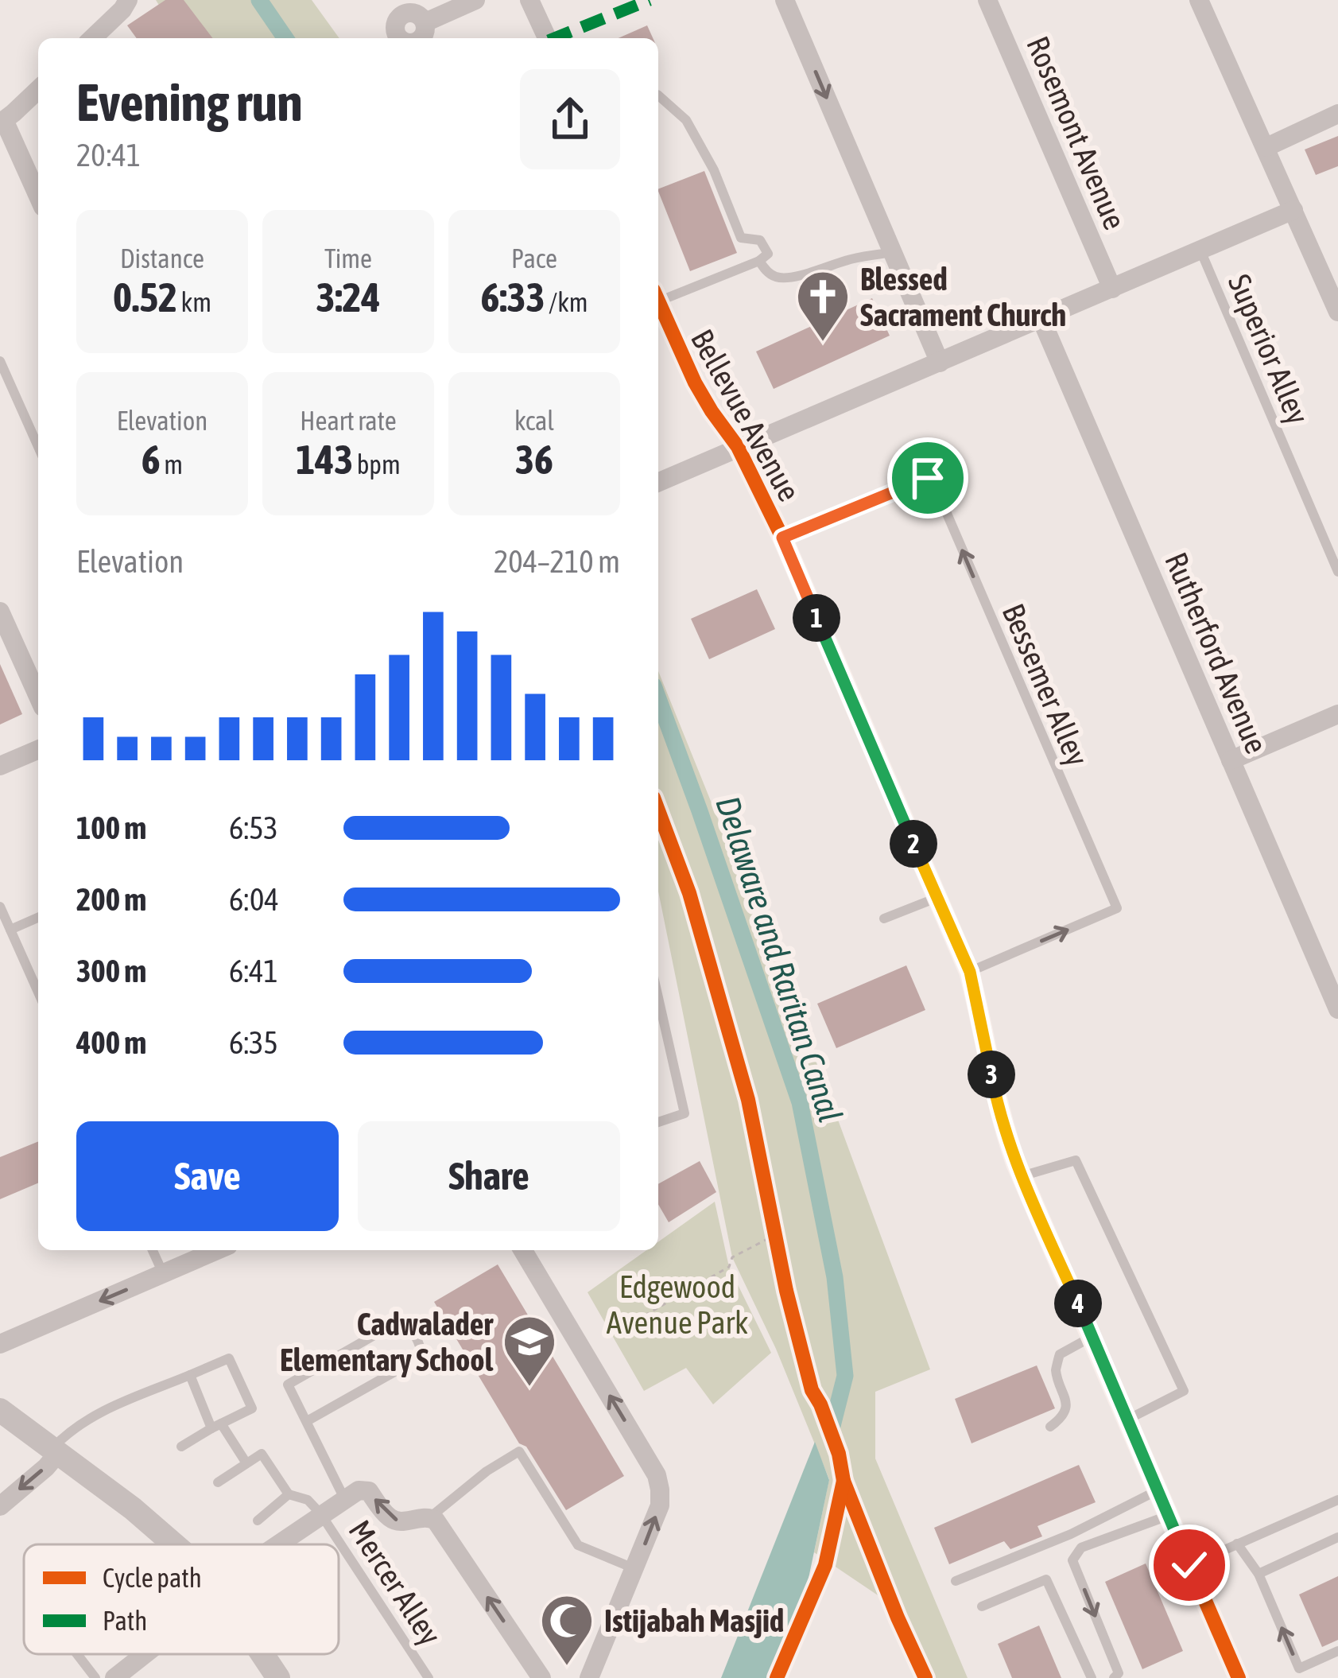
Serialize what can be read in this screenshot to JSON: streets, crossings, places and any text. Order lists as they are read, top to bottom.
{
  "streets": {
    "street": ["Rosemont Avenue", "Bellevue Avenue", "Rutherford Avenue"],
    "lane": ["Superior Alley", "Bessemer Alley", "Mercer Alley"]
  },
  "crossings": [
    ["Bellevue Avenue", "Bessemer Alley"]
  ],
  "water": ["Delaware and Raritan Canal"],
  "parks": ["Edgewood Avenue Park"],
  "places": {
    "church": ["Blessed Sacrament Church"],
    "school or university": ["Cadwalader Elementary School"],
    "mosque": ["Istijabah Masjid"]
  },
  "legend": ["Cycle path", "Path"],
  "page": {
    "heading": ["Evening run", "20:41"],
    "stats": [
      ["Distance", "0.52 km"],
      ["Time", "3:24"],
      ["Pace", "6:33 /km"],
      ["Elevation", "6 m"],
      ["Heart rate", "143 bpm"],
      ["kcal", "36"]
    ],
    "chart": ["Elevation", "204–210 m"],
    "pins": [
      "1",
      "2",
      "3",
      "4"
    ],
    "list": [
      {
        "name": "100 m",
        "note": "6:53"
      },
      {
        "name": "200 m",
        "note": "6:04"
      },
      {
        "name": "300 m",
        "note": "6:41"
      },
      {
        "name": "400 m",
        "note": "6:35"
      }
    ],
    "buttons": ["Save", "Share"]
  }
}
